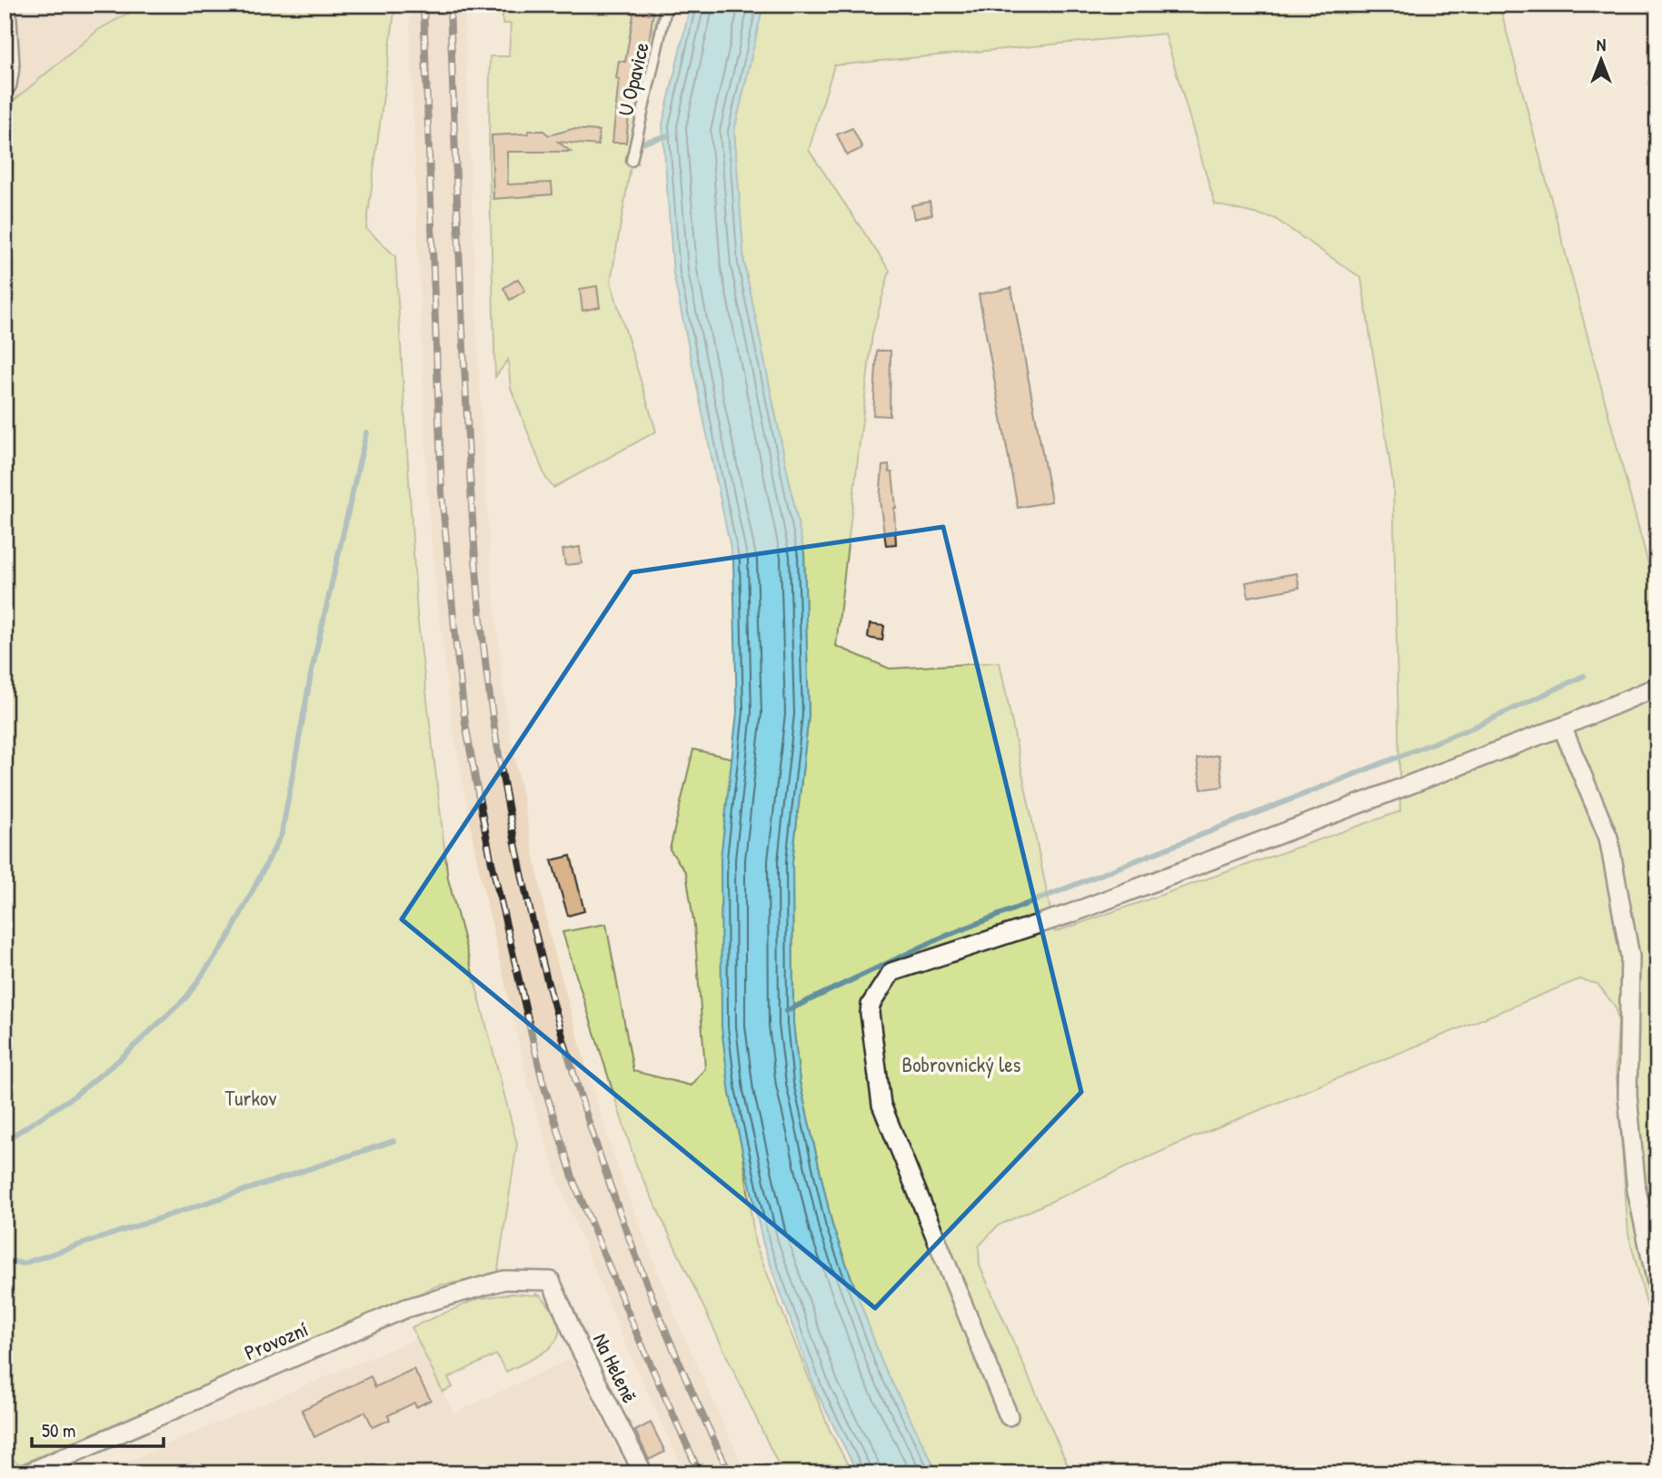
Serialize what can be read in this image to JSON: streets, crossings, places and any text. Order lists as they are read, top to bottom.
{
  "streets": {
    "street": ["Provozní", "Na Heleně"],
    "lane": ["U Opavice"]
  },
  "crossings": [
    ["Provozní", "Na Heleně"]
  ],
  "parks": ["Bobrovnický les", "Turkov"],
  "scale_bar": "50 m",
  "north": "top"
}
